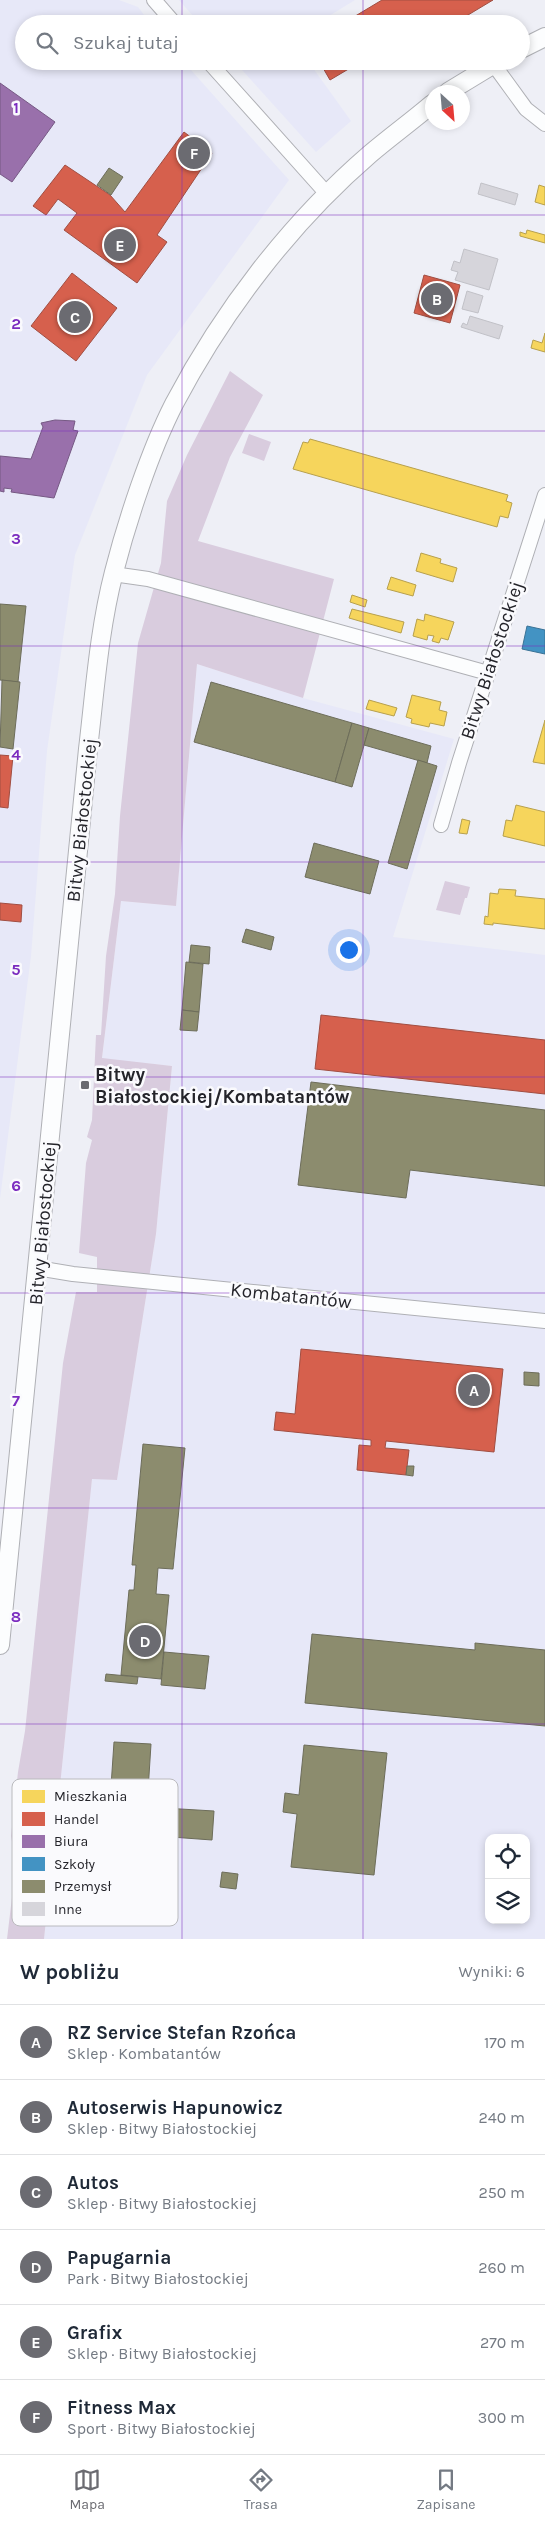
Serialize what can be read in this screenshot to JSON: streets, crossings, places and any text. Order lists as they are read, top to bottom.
{
  "streets": {
    "street": ["Bitwy Białostockiej", "Kombatantów"]
  },
  "crossings": [
    ["Bitwy Białostockiej", "Kombatantów"]
  ],
  "places": {
    "transit": ["Bitwy Białostockiej/Kombatantów"]
  },
  "legend": [
    "Mieszkania",
    "Handel",
    "Biura",
    "Szkoły",
    "Przemysł",
    "Inne"
  ],
  "north": "bottom right",
  "page": {
    "search": "Szukaj tutaj",
    "pins": [
      "F",
      "E",
      "B",
      "C",
      "A",
      "D"
    ],
    "heading": ["W pobliżu", "Wyniki: 6"],
    "list": [
      {
        "mark": "A",
        "name": "RZ Service Stefan Rzońca",
        "note": "Sklep · Kombatantów",
        "value": "170 m"
      },
      {
        "mark": "B",
        "name": "Autoserwis Hapunowicz",
        "note": "Sklep · Bitwy Białostockiej",
        "value": "240 m"
      },
      {
        "mark": "C",
        "name": "Autos",
        "note": "Sklep · Bitwy Białostockiej",
        "value": "250 m"
      },
      {
        "mark": "D",
        "name": "Papugarnia",
        "note": "Park · Bitwy Białostockiej",
        "value": "260 m"
      },
      {
        "mark": "E",
        "name": "Grafix",
        "note": "Sklep · Bitwy Białostockiej",
        "value": "270 m"
      },
      {
        "mark": "F",
        "name": "Fitness Max",
        "note": "Sport · Bitwy Białostockiej",
        "value": "300 m"
      }
    ],
    "nav": ["Mapa", "Trasa", "Zapisane"]
  },
  "grid": {
    "rows": [
      "1",
      "2",
      "3",
      "4",
      "5",
      "6",
      "7",
      "8"
    ]
  }
}
